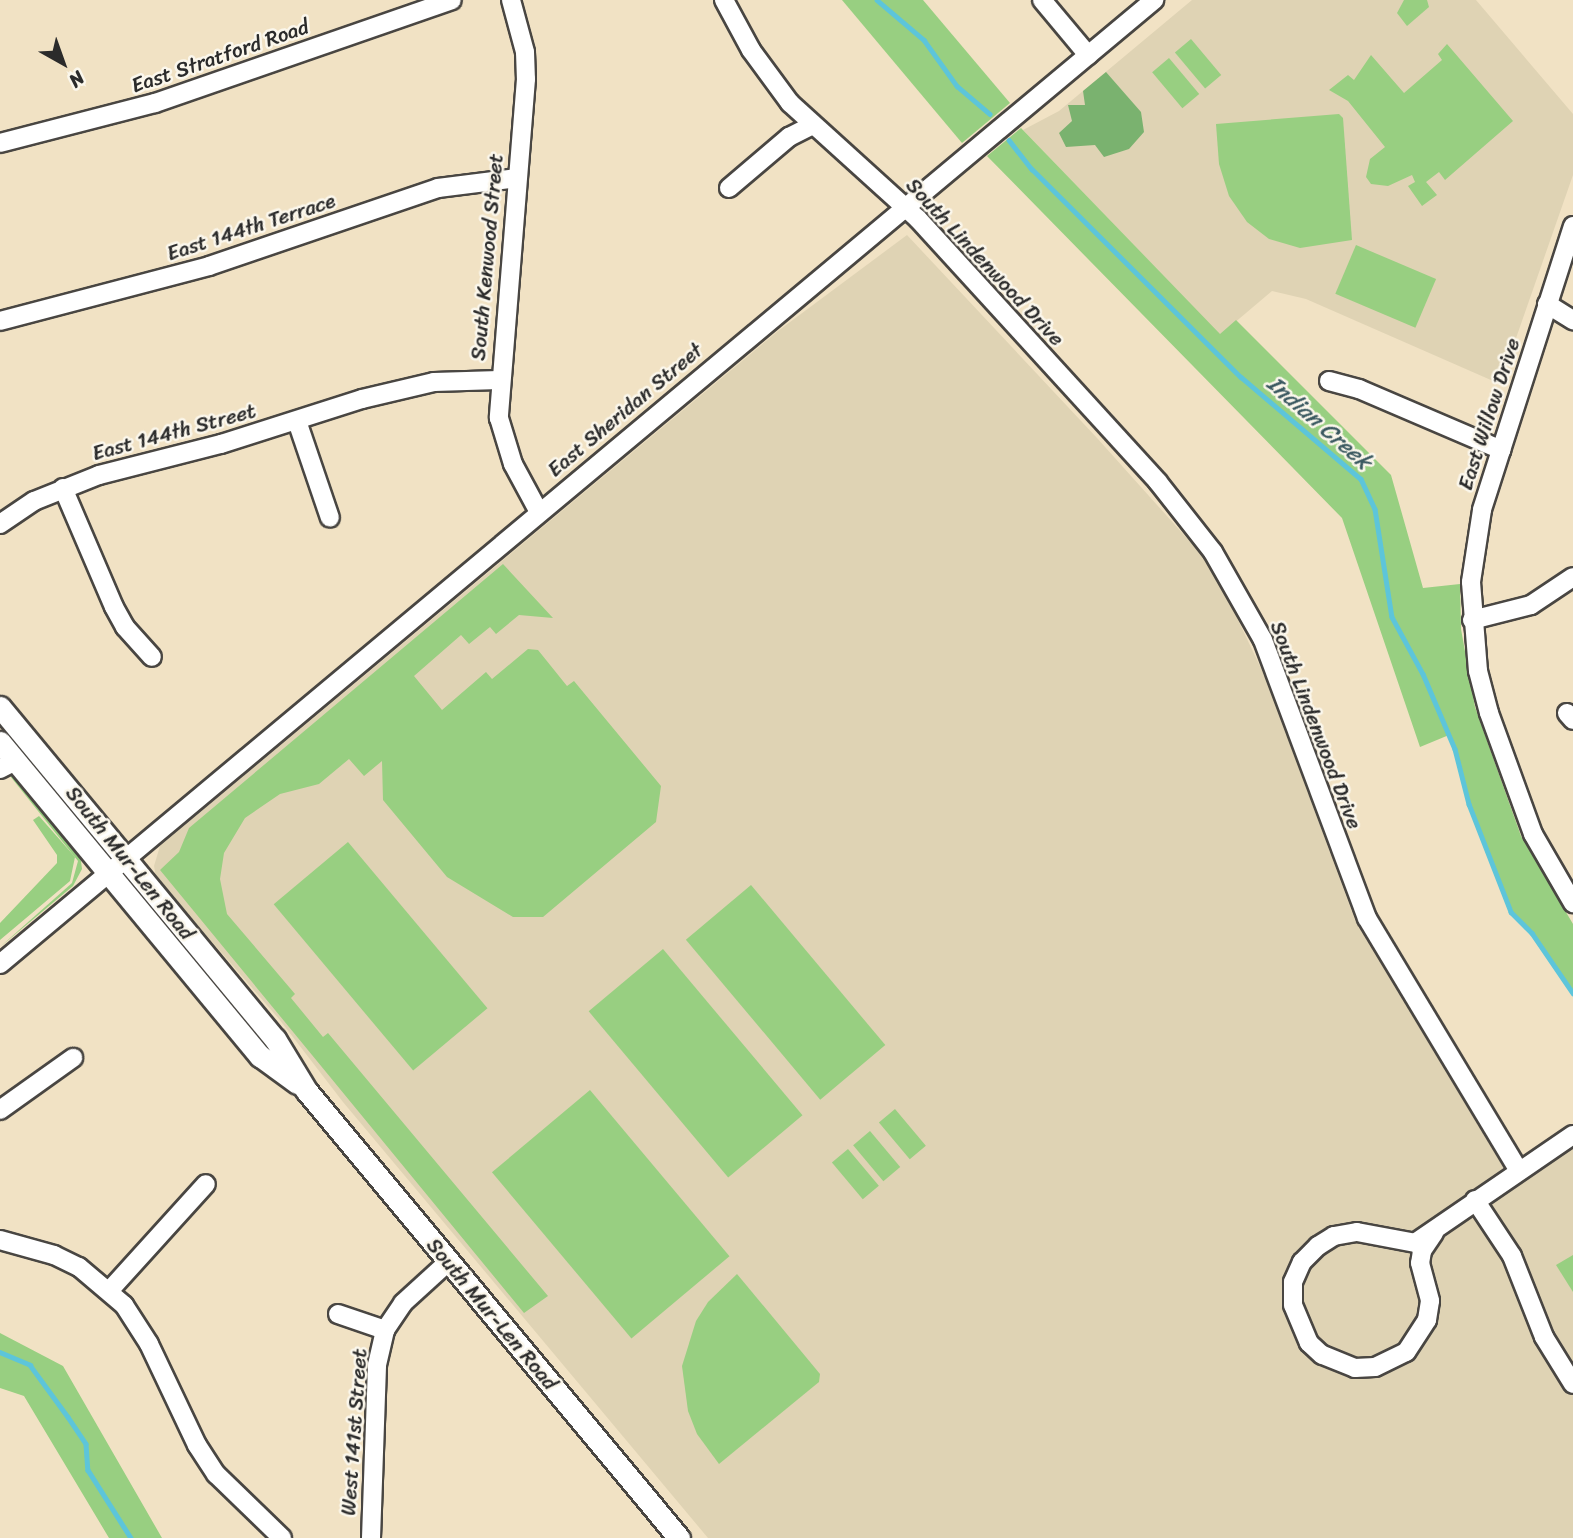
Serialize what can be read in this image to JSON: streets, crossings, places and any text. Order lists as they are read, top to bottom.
{
  "streets": {
    "main road": ["South Mur-Len Road"],
    "street": [
      "East Stratford Road",
      "East 144th Terrace",
      "South Kenwood Street",
      "South Lindenwood Drive",
      "East Sheridan Street",
      "East Willow Drive",
      "East 144th Street",
      "West 141st Street"
    ]
  },
  "crossings": [
    ["East 144th Terrace", "South Kenwood Street"],
    ["South Kenwood Street", "East Sheridan Street"],
    ["South Kenwood Street", "East 144th Street"],
    ["South Lindenwood Drive", "East Sheridan Street"],
    ["East Sheridan Street", "South Mur-Len Road"],
    ["South Mur-Len Road", "West 141st Street"]
  ],
  "water": ["Indian Creek"],
  "north": "bottom right"
}
